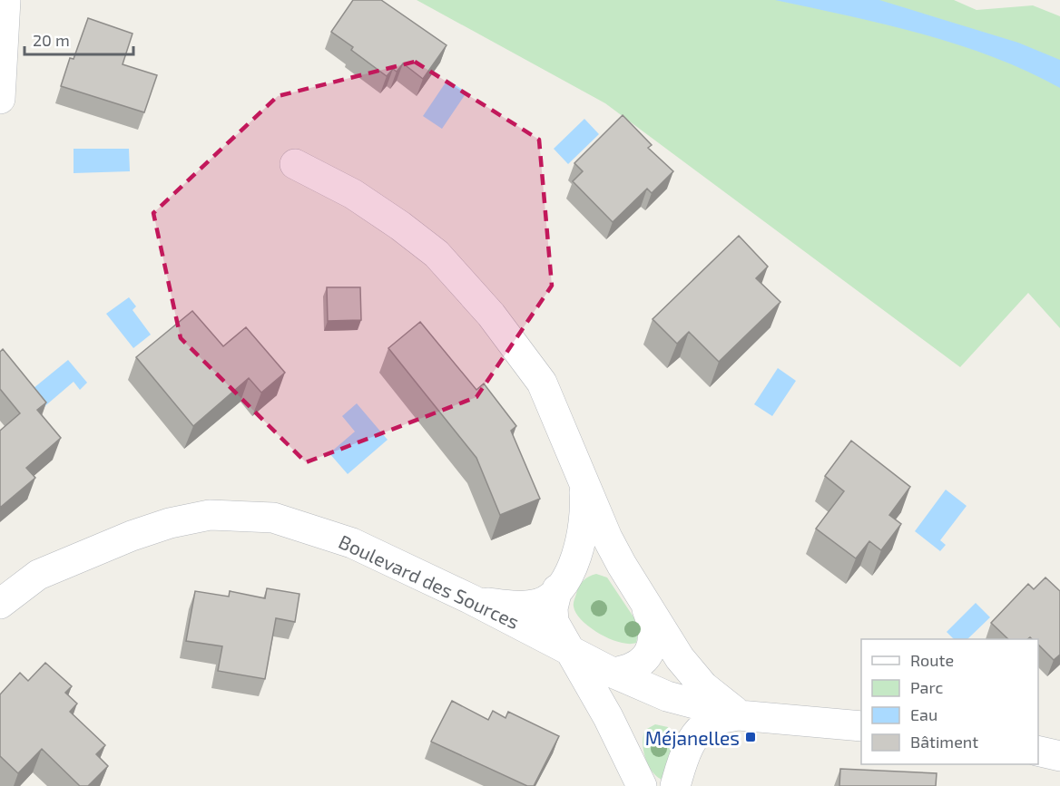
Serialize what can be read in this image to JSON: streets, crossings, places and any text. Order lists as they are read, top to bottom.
{
  "streets": {
    "street": ["Boulevard des Sources"]
  },
  "places": {
    "transit": ["Méjanelles"]
  },
  "legend": [
    "Route",
    "Parc",
    "Eau",
    "Bâtiment"
  ],
  "scale_bar": "20 m"
}
